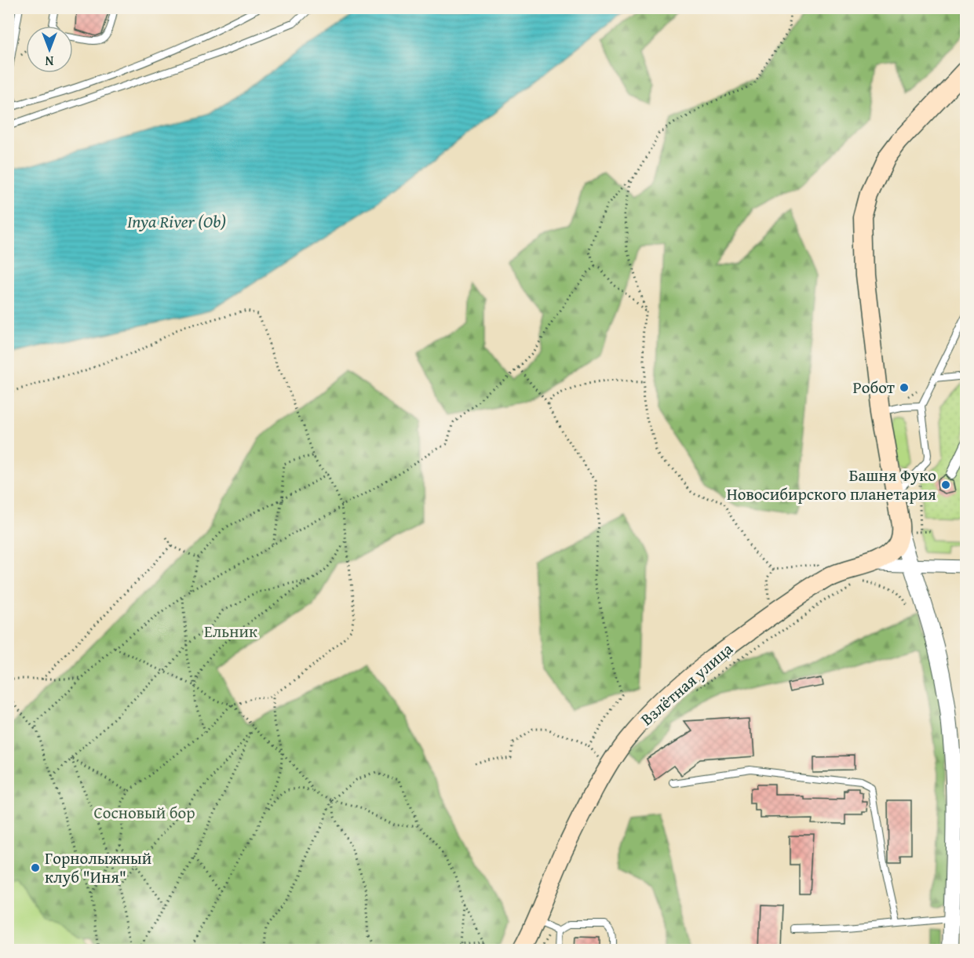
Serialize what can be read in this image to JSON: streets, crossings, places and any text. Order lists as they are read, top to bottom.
{
  "streets": {
    "main road": ["Взлётная улица"]
  },
  "water": ["Inya River (Ob)"],
  "parks": ["Ельник", "Сосновый бор"],
  "places": ["Робот", "Башня Фуко Новосибирского планетария", "Горнолыжный клуб \"Иня\""],
  "north": "bottom"
}
